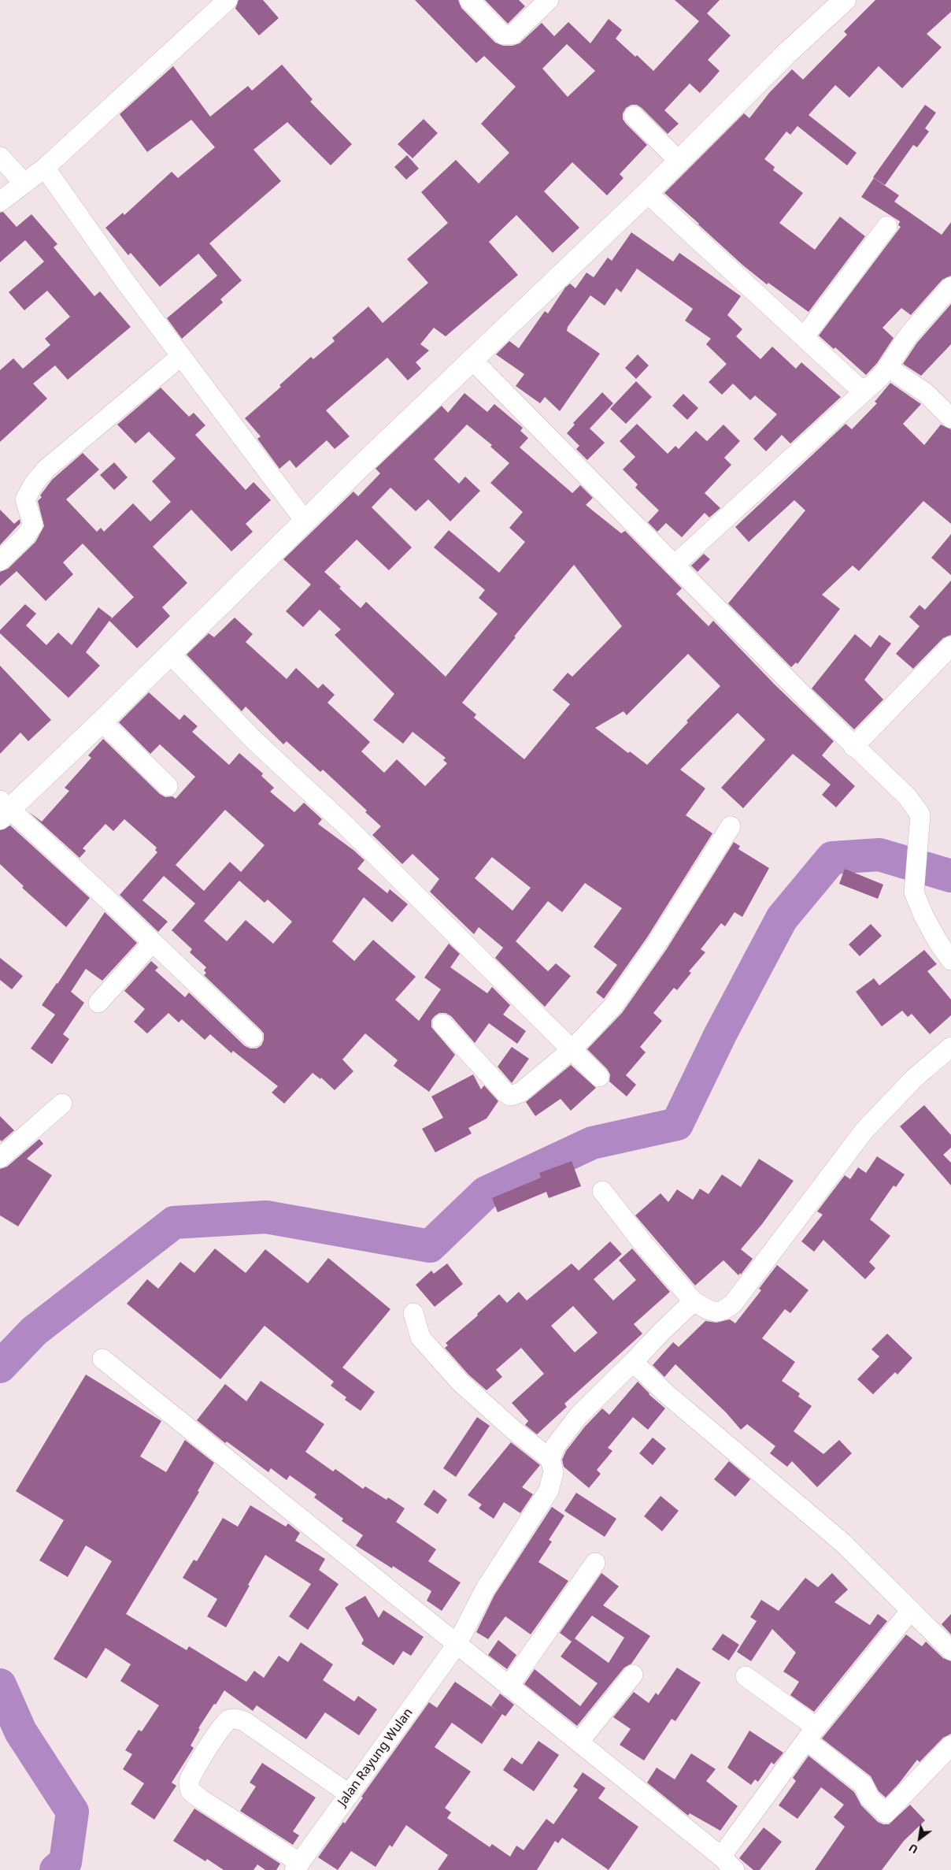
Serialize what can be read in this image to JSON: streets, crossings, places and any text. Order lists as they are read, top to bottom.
{
  "streets": {
    "street": ["Jalan Rayung Wulan"]
  },
  "north": "bottom left"
}
